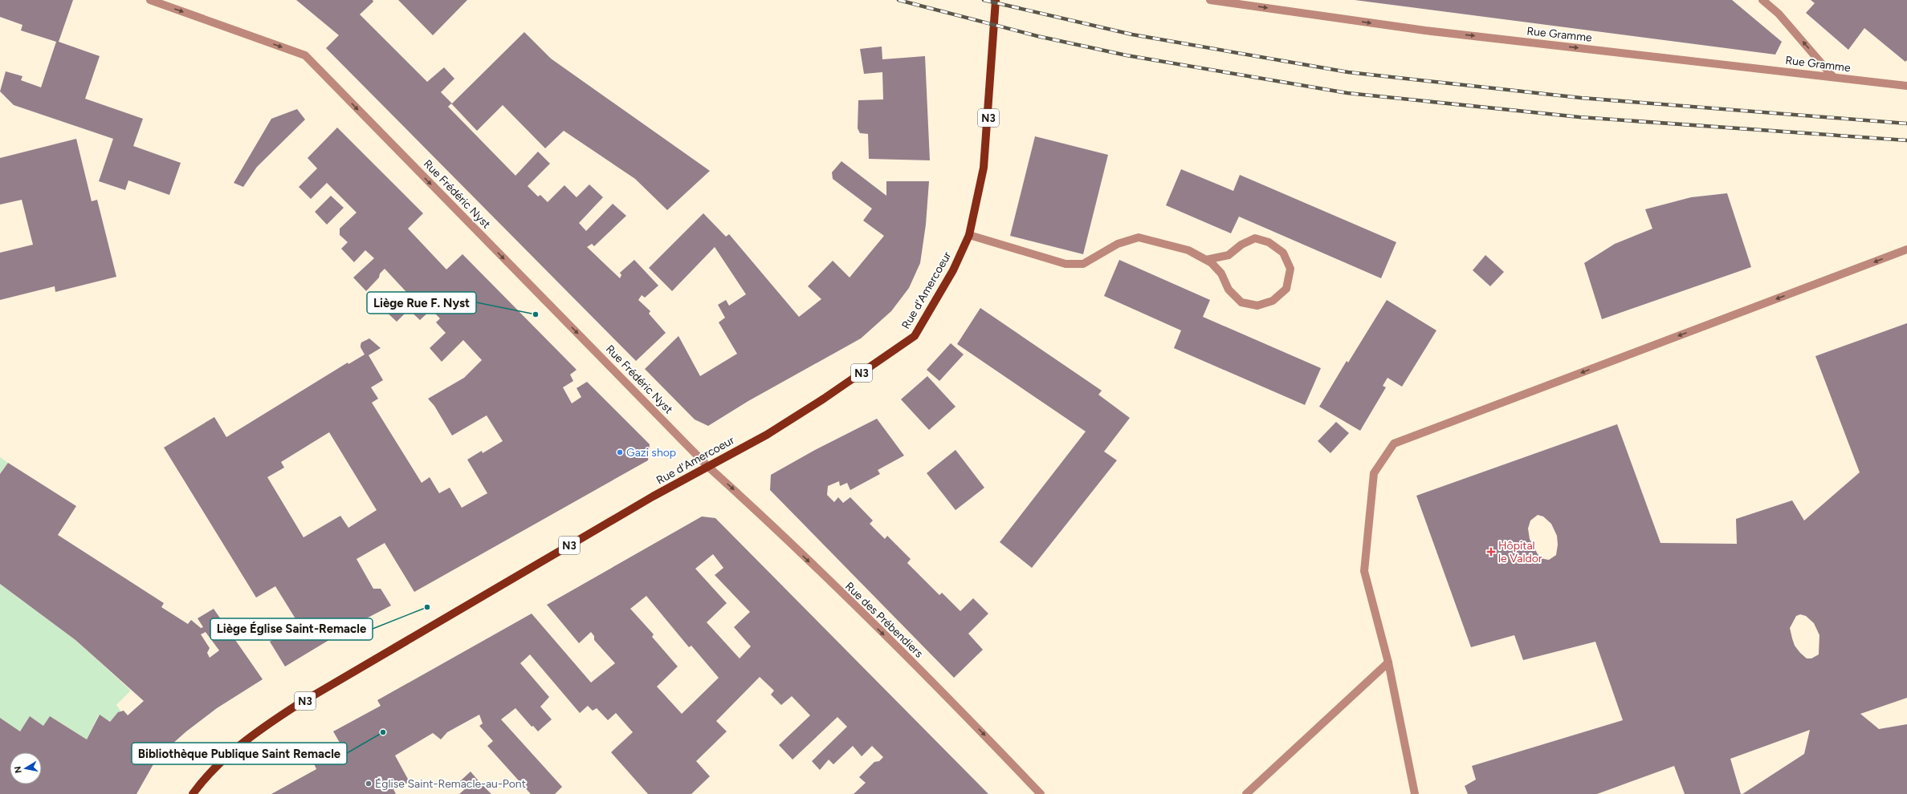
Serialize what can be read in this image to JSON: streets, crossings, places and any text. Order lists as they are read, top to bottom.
{
  "streets": {
    "main road": ["N3", "Rue d'Amercoeur"],
    "street": ["Rue Gramme", "Rue Frédéric Nyst", "Rue des Prébendiers"]
  },
  "crossings": [
    ["Rue Frédéric Nyst", "Rue d'Amercoeur"],
    ["Rue Frédéric Nyst", "Rue des Prébendiers"],
    ["Rue d'Amercoeur", "Rue des Prébendiers"]
  ],
  "one_way": ["Rue Gramme", "Rue Frédéric Nyst", "Rue des Prébendiers"],
  "places": {
    "other": [
      "Liège Rue F. Nyst",
      "Gazi shop",
      "Liège Église Saint-Remacle",
      "Bibliothèque Publique Saint Remacle",
      "Église Saint-Remacle-au-Pont"
    ],
    "health": ["Hôpital le Valdor"]
  },
  "north": "left"
}
